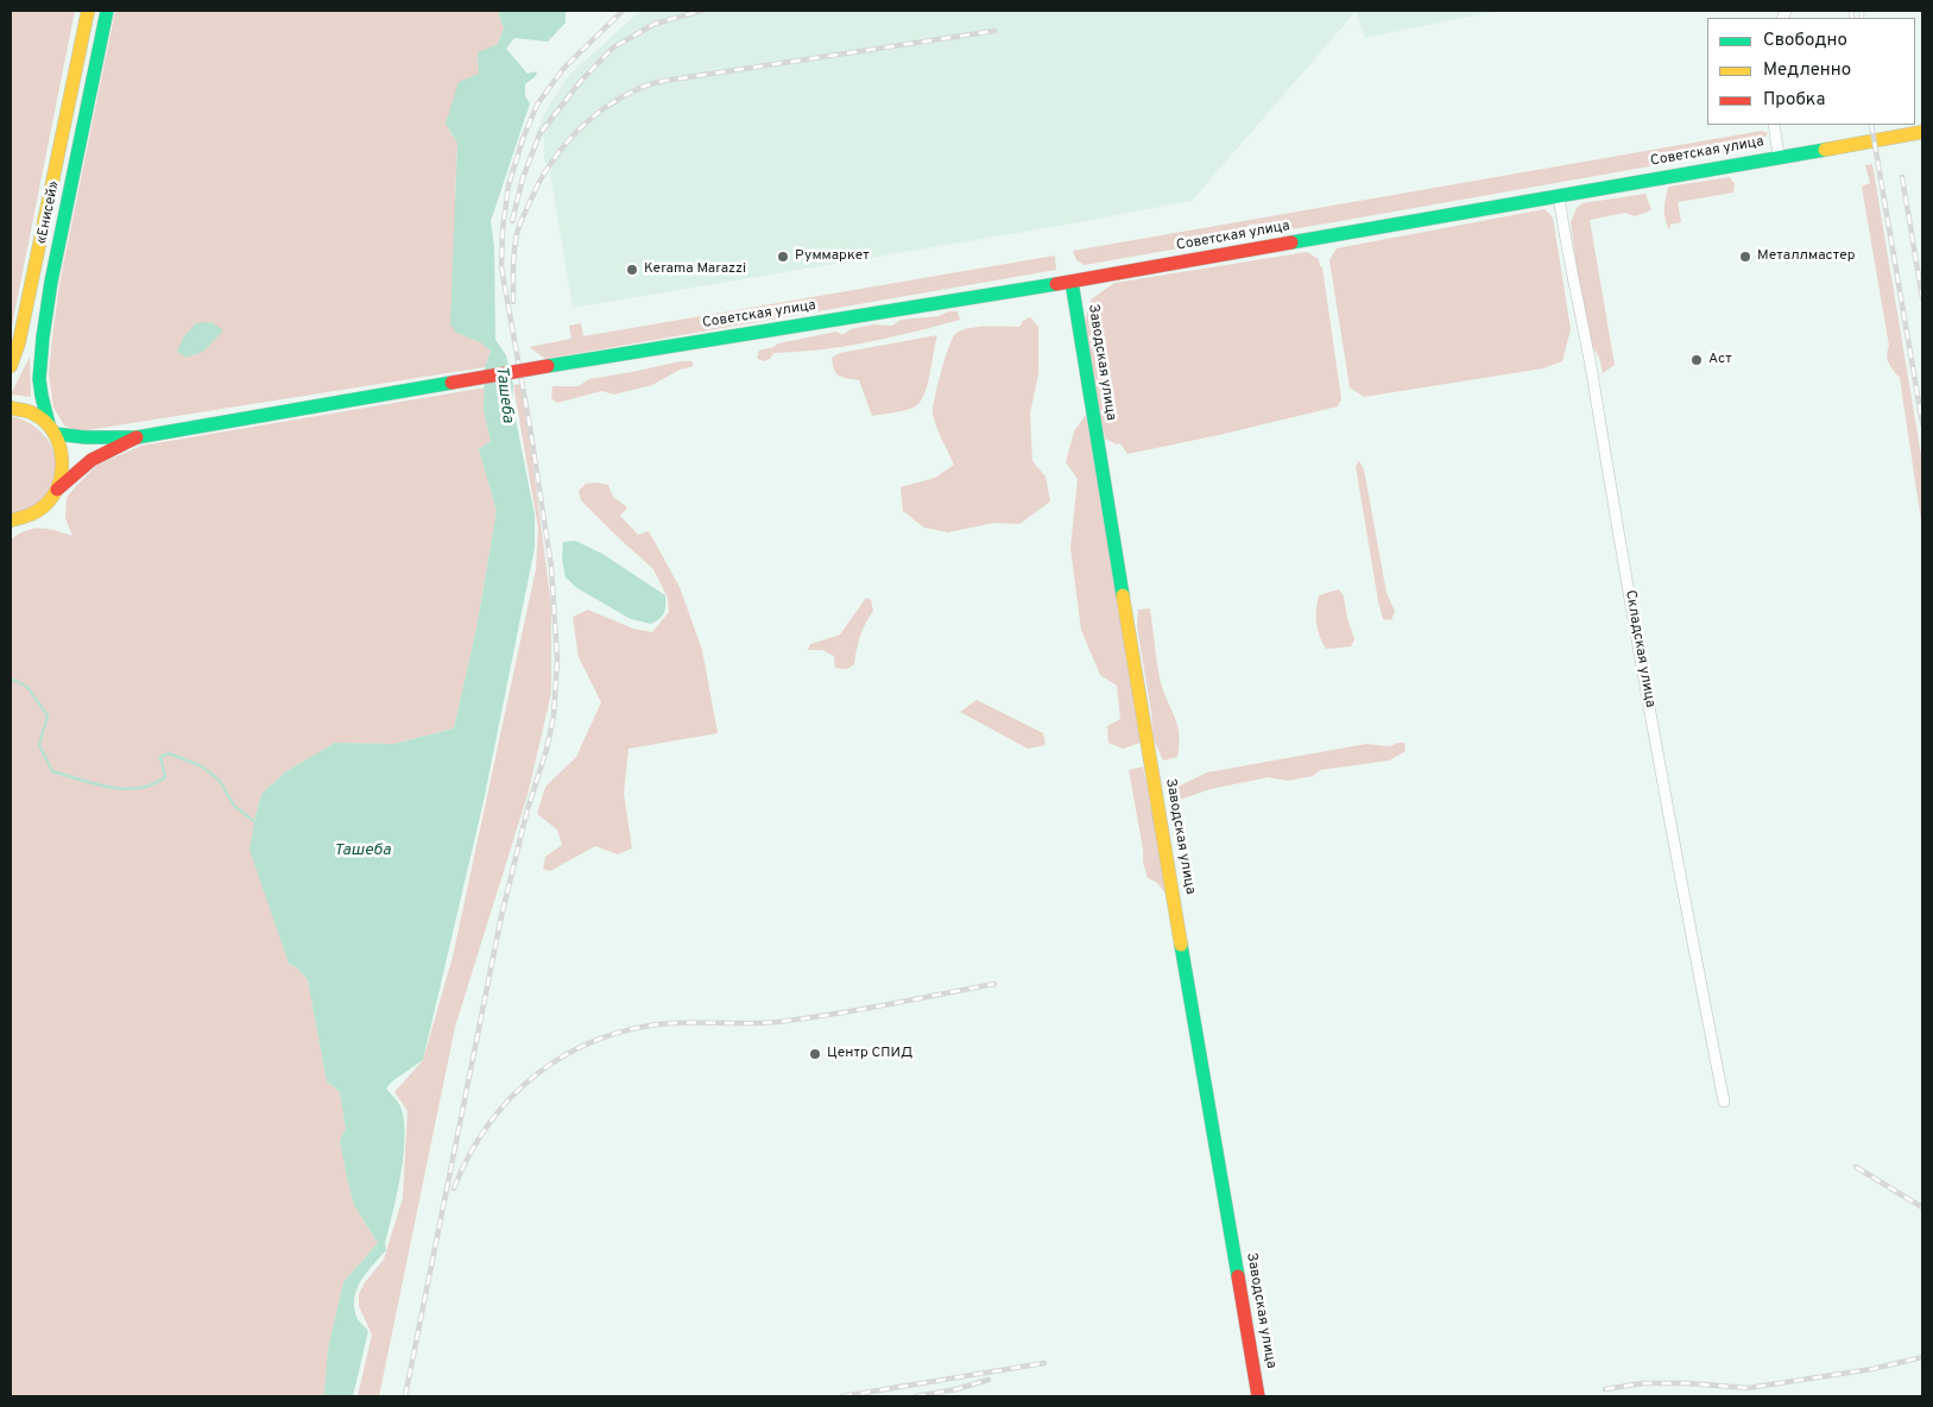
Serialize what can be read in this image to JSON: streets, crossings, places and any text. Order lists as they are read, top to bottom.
{
  "streets": {
    "main road": ["Советская улица", "«Енисей»", "Заводская улица"],
    "street": ["Складская улица"]
  },
  "crossings": [
    ["Советская улица", "Заводская улица"],
    ["Советская улица", "Складская улица"]
  ],
  "water": ["Ташеба"],
  "places": [
    "Руммаркет",
    "Металлмастер",
    "Kerama Marazzi",
    "Аст",
    "Центр СПИД"
  ],
  "legend": ["Свободно", "Медленно", "Пробка"]
}
